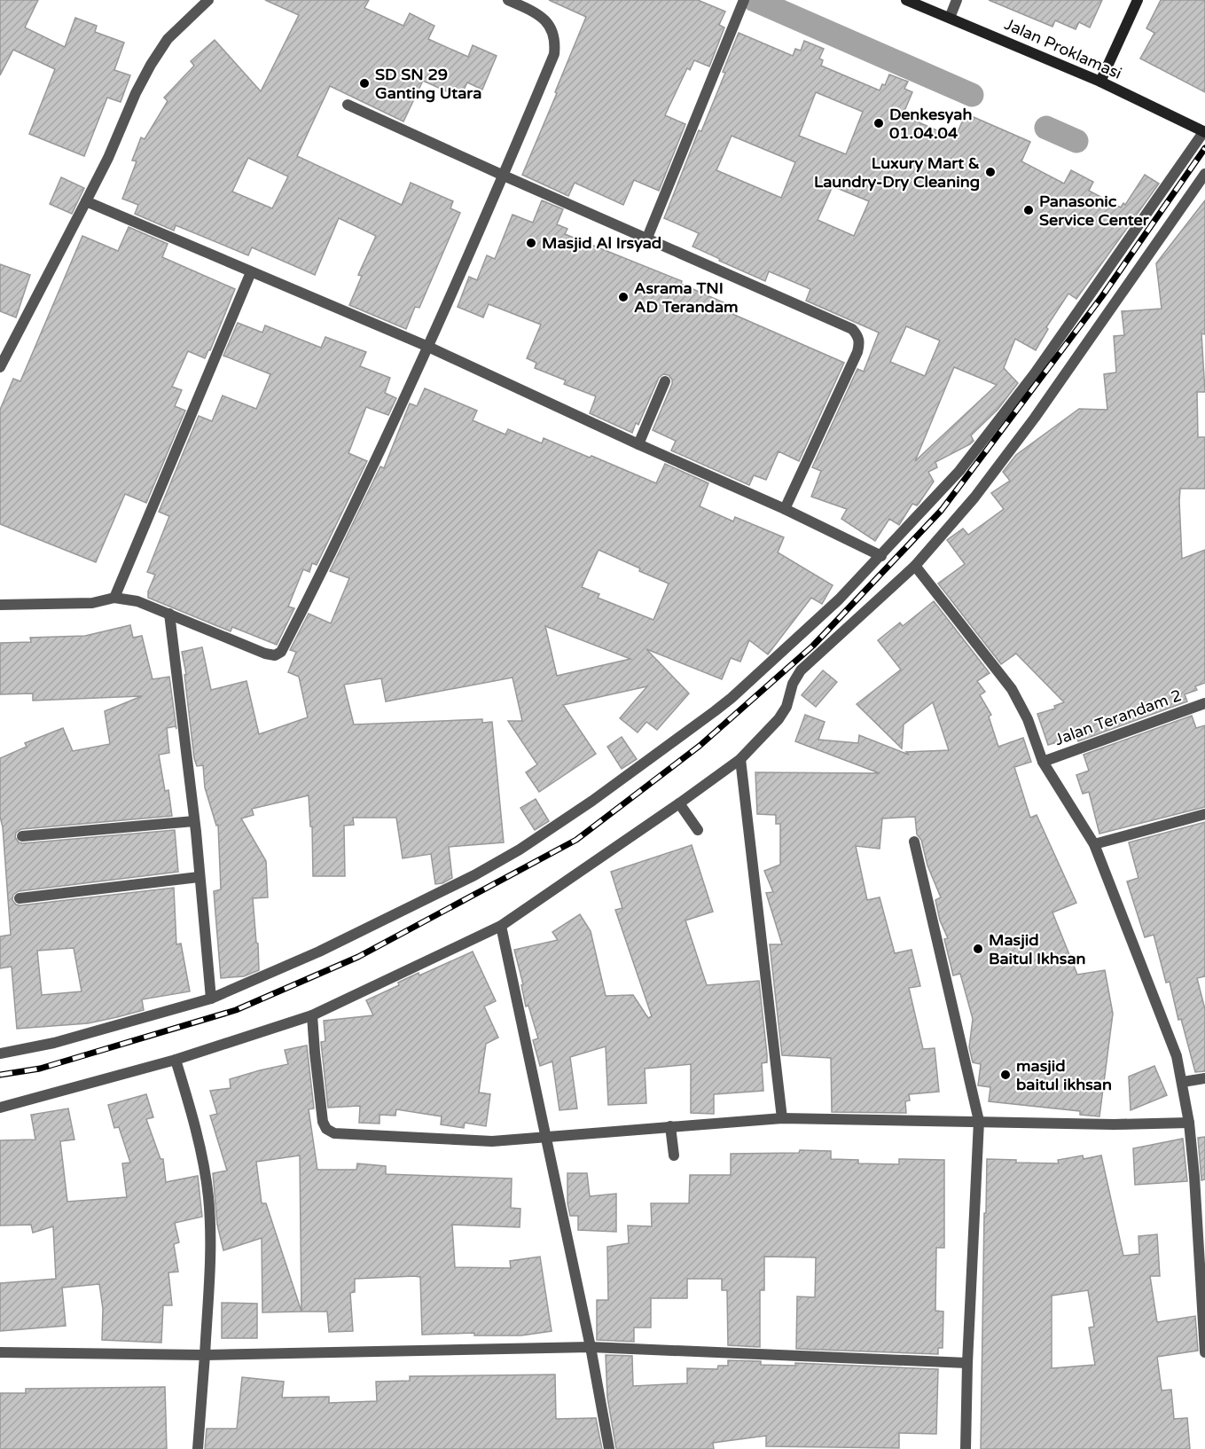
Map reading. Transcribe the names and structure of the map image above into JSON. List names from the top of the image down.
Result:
{
  "streets": {
    "main road": ["Jalan Proklamasi"],
    "street": ["Jalan Terandam 2"]
  },
  "places": [
    "SD SN 29 Ganting Utara",
    "Denkesyah 01.04.04",
    "Luxury Mart & Laundry-Dry Cleaning",
    "Panasonic Service Center",
    "Masjid Al Irsyad",
    "Asrama TNI AD Terandam",
    "Masjid Baitul Ikhsan",
    "masjid baitul ikhsan"
  ]
}
